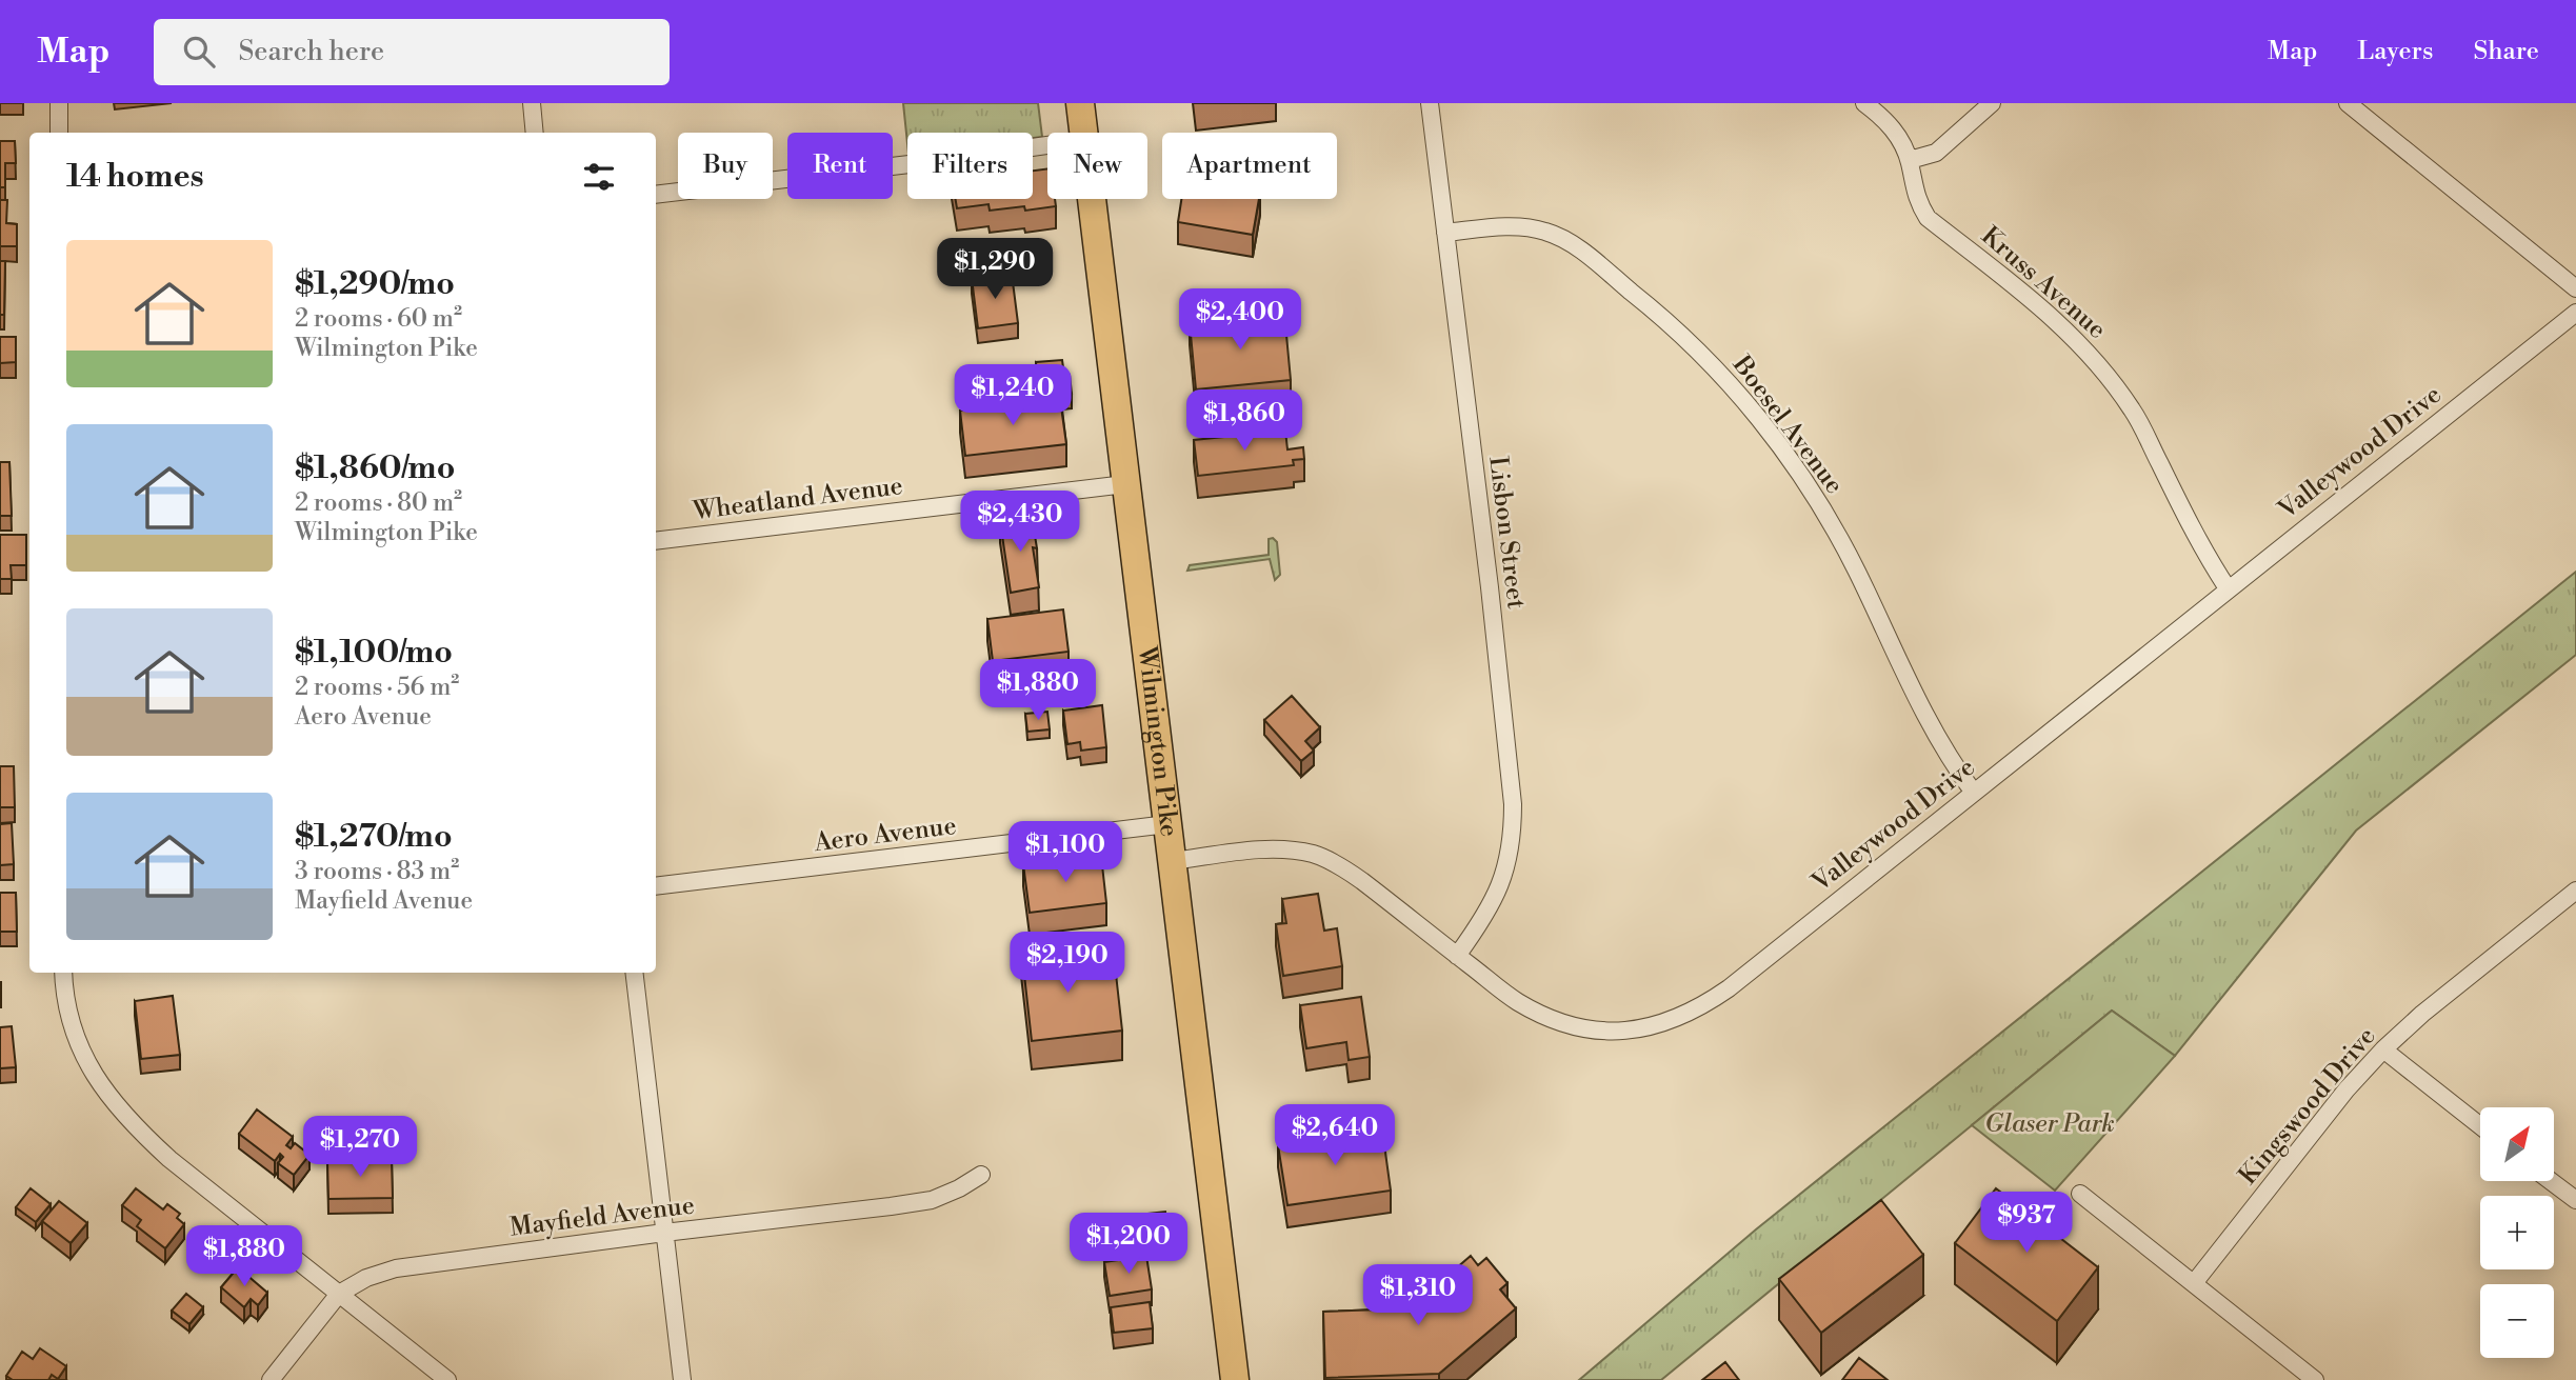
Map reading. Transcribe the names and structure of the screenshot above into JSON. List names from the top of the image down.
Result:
{
  "streets": {
    "main road": ["Wilmington Pike"],
    "street": [
      "Kruss Avenue",
      "Boesel Avenue",
      "Valleywood Drive",
      "Wheatland Avenue",
      "Lisbon Street",
      "Aero Avenue",
      "Kingswood Drive",
      "Mayfield Avenue"
    ]
  },
  "crossings": [
    ["Kruss Avenue", "Valleywood Drive"],
    ["Boesel Avenue", "Valleywood Drive"],
    ["Boesel Avenue", "Lisbon Street"],
    ["Valleywood Drive", "Lisbon Street"],
    ["Valleywood Drive", "Wilmington Pike"],
    ["Wheatland Avenue", "Wilmington Pike"],
    ["Wilmington Pike", "Aero Avenue"]
  ],
  "parks": ["Glaser Park"],
  "north": "top right",
  "page": {
    "header": "Map",
    "search": "Search here",
    "nav": ["Map", "Layers", "Share"],
    "chip": [
      "Buy",
      "Rent",
      "Filters",
      "New",
      "Apartment"
    ],
    "heading": "14 homes",
    "list": [
      {
        "name": "$1,290/mo",
        "note": "2 rooms · 60 m² · Wilmington Pike"
      },
      {
        "name": "$1,860/mo",
        "note": "2 rooms · 80 m² · Wilmington Pike"
      },
      {
        "name": "$1,100/mo",
        "note": "2 rooms · 56 m² · Aero Avenue"
      },
      {
        "name": "$1,270/mo",
        "note": "3 rooms · 83 m² · Mayfield Avenue"
      }
    ],
    "price": [
      "$1,290",
      "$2,400",
      "$1,240",
      "$1,860",
      "$2,430",
      "$1,880",
      "$1,100",
      "$2,190",
      "$2,640",
      "$1,270",
      "$937",
      "$1,200",
      "$1,880",
      "$1,310"
    ],
    "map_buttons": ["+", "−"]
  }
}
